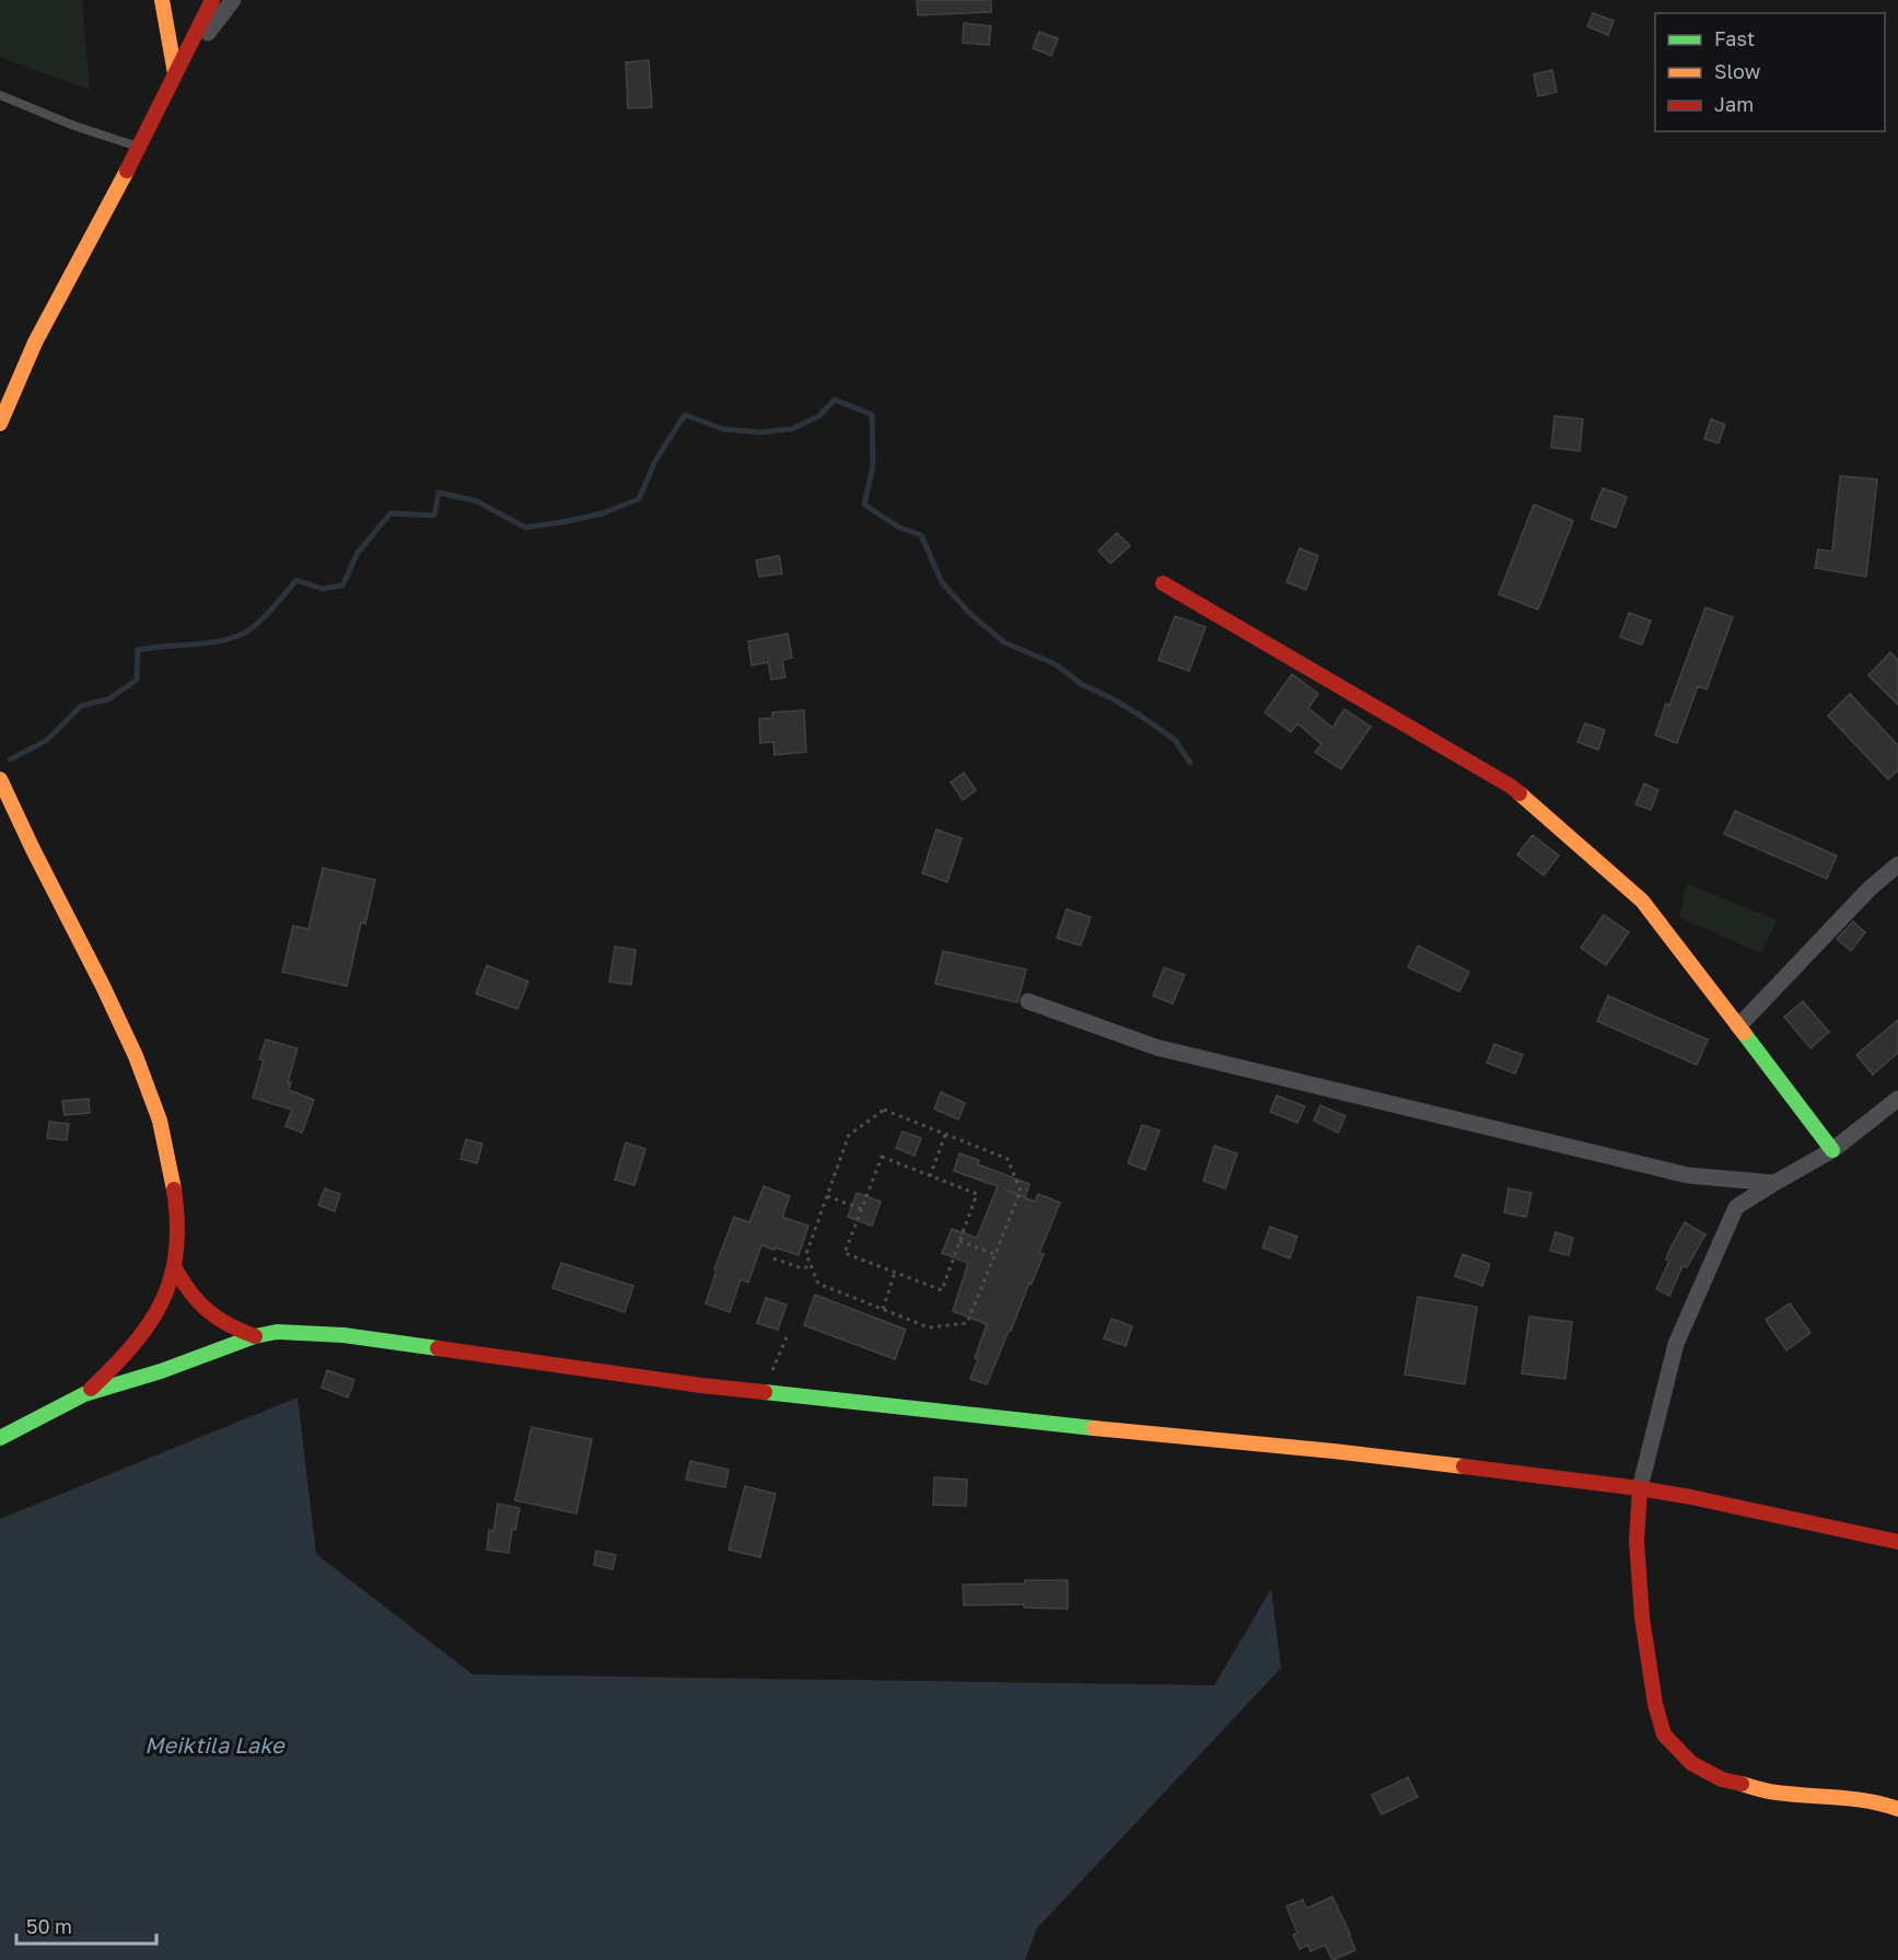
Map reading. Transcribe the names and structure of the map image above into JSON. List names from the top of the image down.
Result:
{
  "water": ["Meiktila Lake"],
  "legend": ["Fast", "Slow", "Jam"],
  "scale_bar": "50 m"
}
